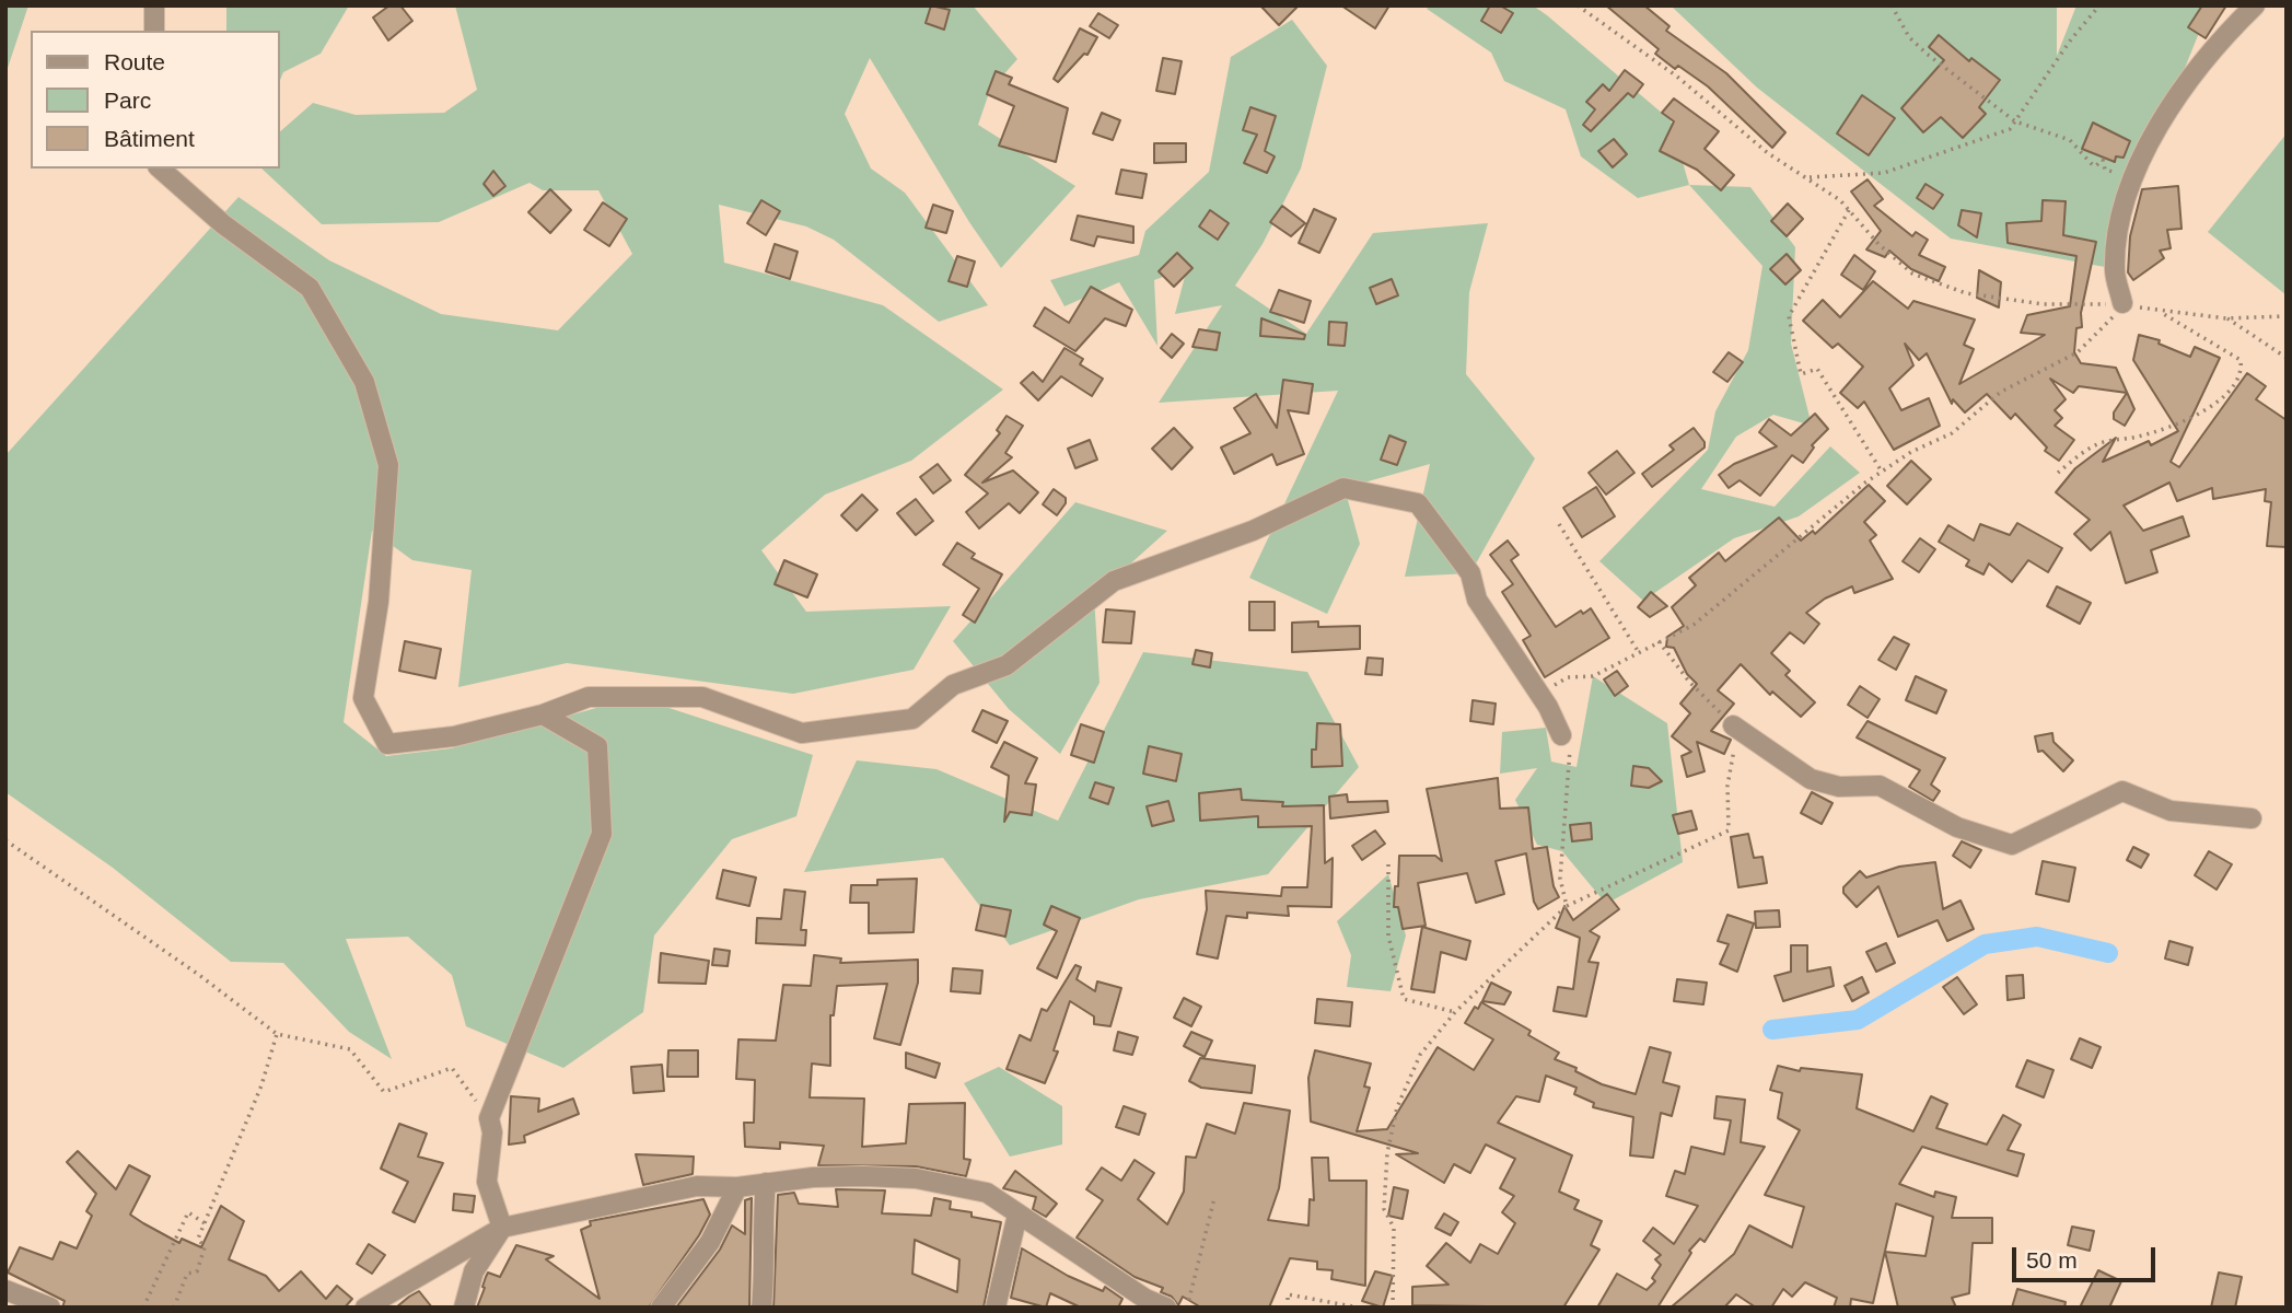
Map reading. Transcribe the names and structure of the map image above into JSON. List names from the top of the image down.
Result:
{
  "legend": ["Route", "Parc", "Bâtiment"],
  "scale_bar": "50 m"
}
